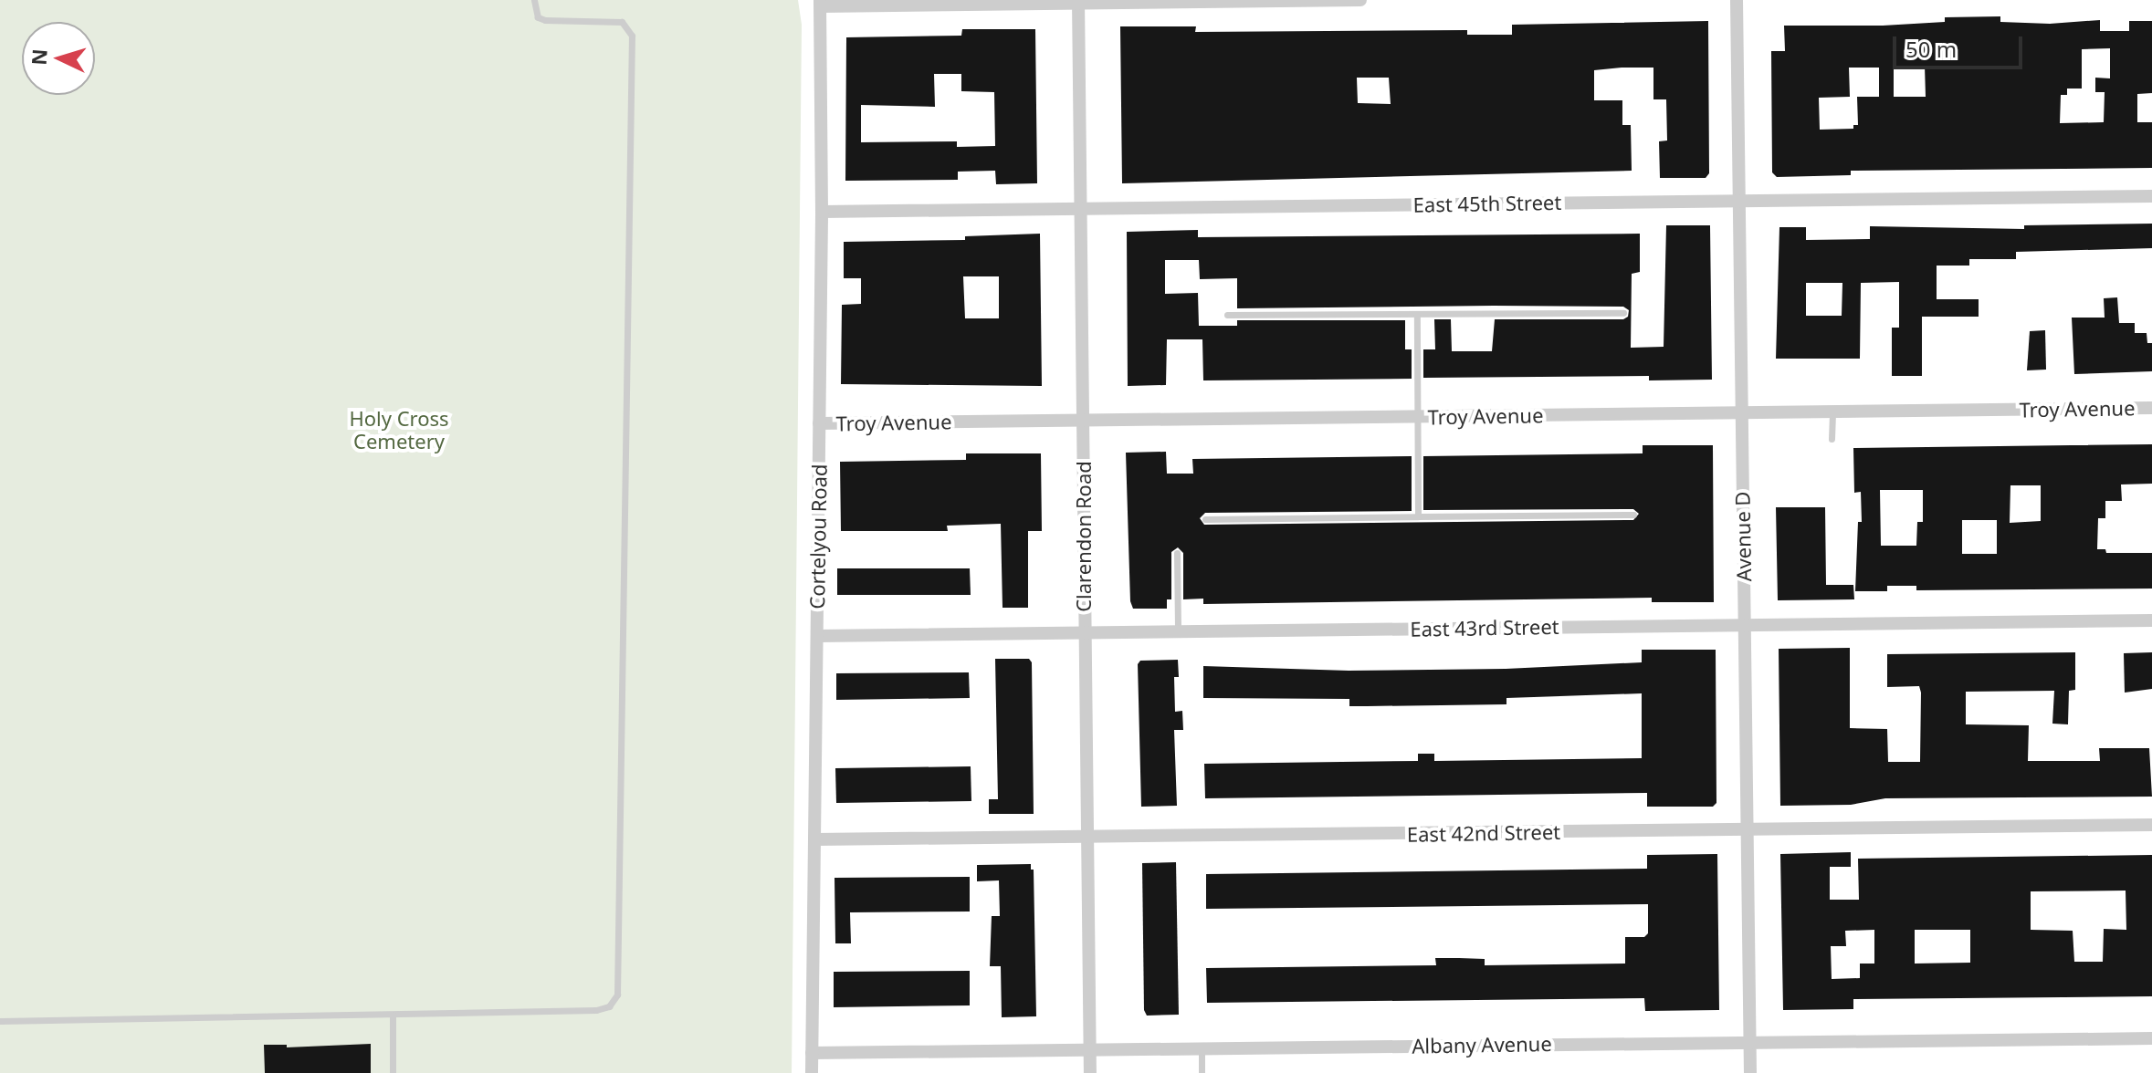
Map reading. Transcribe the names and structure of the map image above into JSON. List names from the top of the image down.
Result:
{
  "streets": {
    "street": [
      "East 45th Street",
      "Troy Avenue",
      "Cortelyou Road",
      "Clarendon Road",
      "Avenue D",
      "East 43rd Street",
      "East 42nd Street",
      "Albany Avenue"
    ]
  },
  "crossings": [
    ["East 45th Street", "Cortelyou Road"],
    ["East 45th Street", "Clarendon Road"],
    ["East 45th Street", "Avenue D"],
    ["Troy Avenue", "Cortelyou Road"],
    ["Troy Avenue", "Clarendon Road"],
    ["Troy Avenue", "Avenue D"],
    ["Cortelyou Road", "East 43rd Street"],
    ["Cortelyou Road", "East 42nd Street"],
    ["Cortelyou Road", "Albany Avenue"],
    ["Clarendon Road", "East 43rd Street"],
    ["Clarendon Road", "East 42nd Street"],
    ["Clarendon Road", "Albany Avenue"],
    ["Avenue D", "East 43rd Street"],
    ["Avenue D", "East 42nd Street"],
    ["Avenue D", "Albany Avenue"]
  ],
  "parks": ["Holy Cross Cemetery"],
  "scale_bar": "50 m",
  "north": "left"
}
